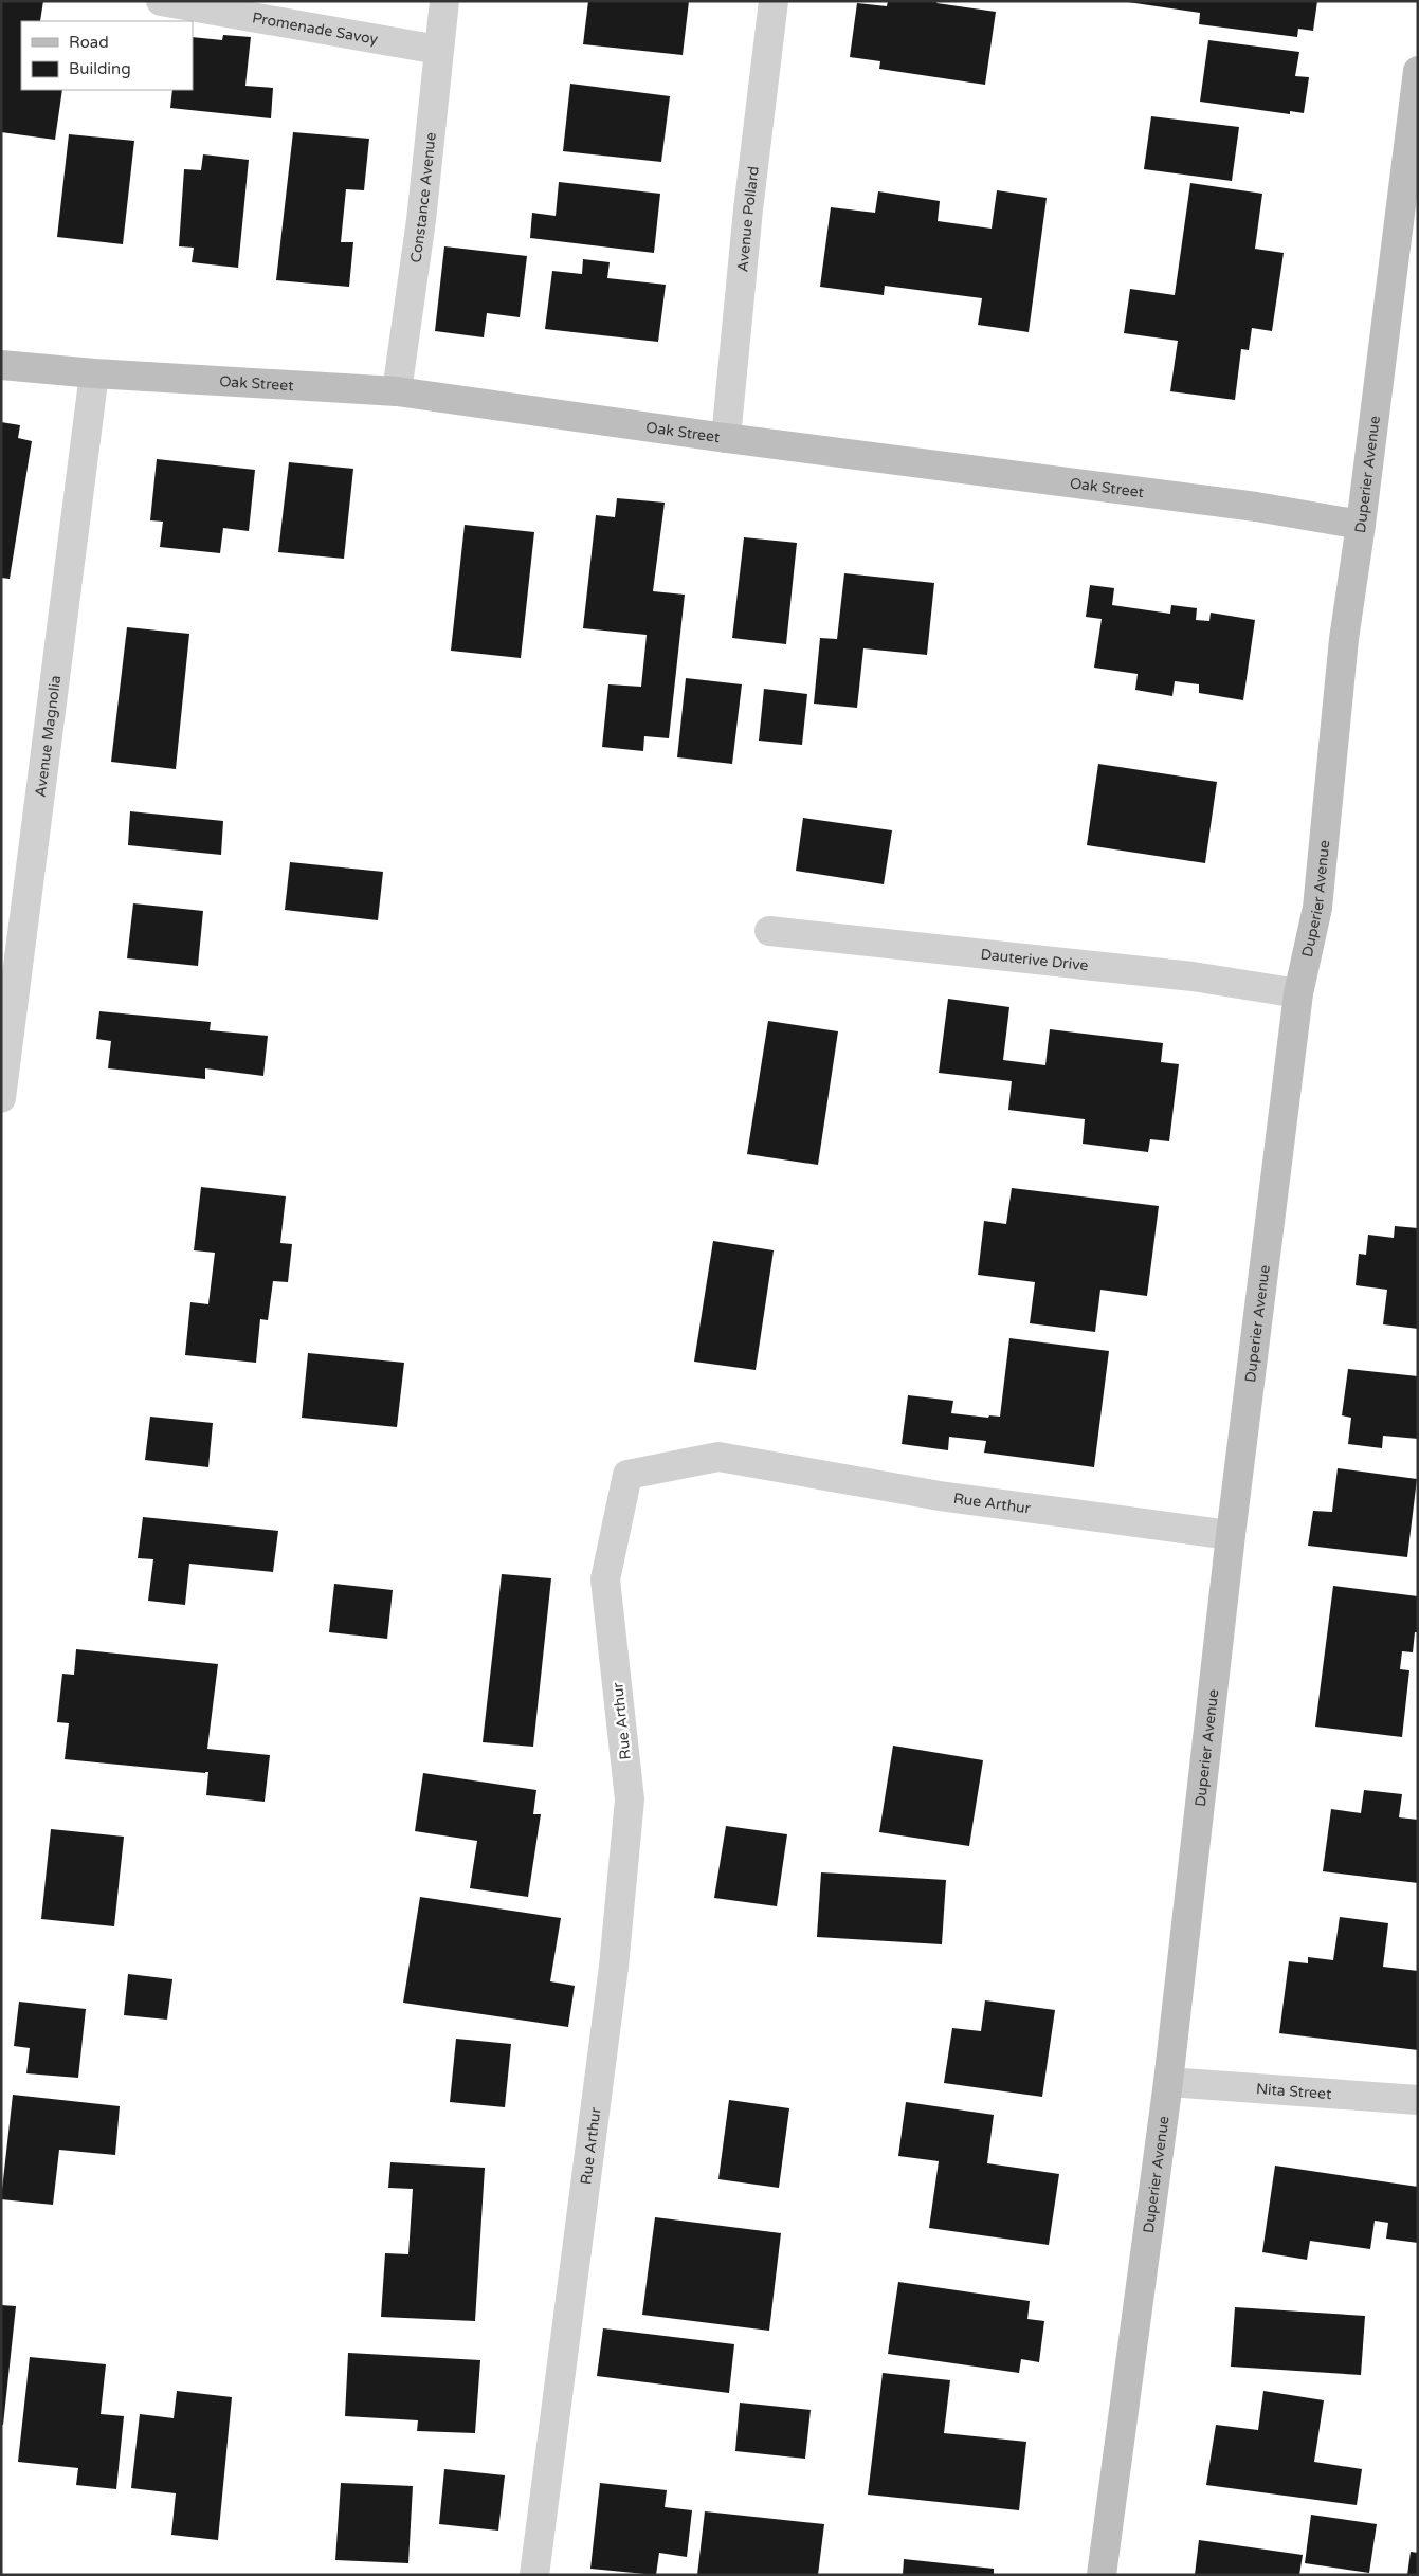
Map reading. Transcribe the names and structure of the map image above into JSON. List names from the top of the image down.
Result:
{
  "streets": {
    "main road": ["Oak Street", "Duperier Avenue"],
    "street": [
      "Promenade Savoy",
      "Constance Avenue",
      "Avenue Pollard",
      "Avenue Magnolia",
      "Dauterive Drive",
      "Rue Arthur",
      "Nita Street"
    ]
  },
  "crossings": [
    ["Promenade Savoy", "Constance Avenue"],
    ["Constance Avenue", "Oak Street"],
    ["Avenue Pollard", "Oak Street"],
    ["Oak Street", "Duperier Avenue"],
    ["Oak Street", "Avenue Magnolia"],
    ["Duperier Avenue", "Dauterive Drive"],
    ["Duperier Avenue", "Rue Arthur"],
    ["Duperier Avenue", "Nita Street"]
  ],
  "legend": ["Road", "Building"]
}
